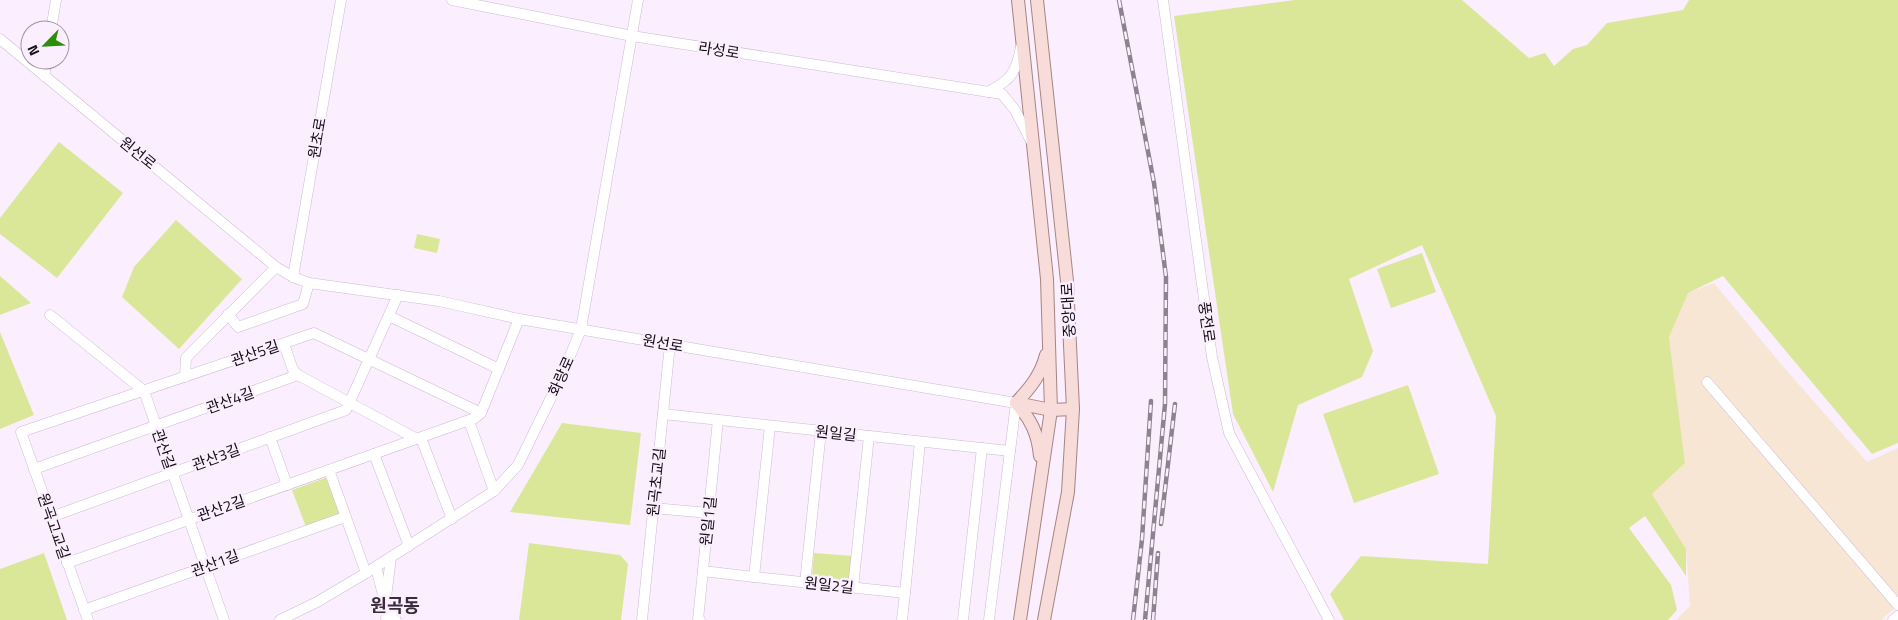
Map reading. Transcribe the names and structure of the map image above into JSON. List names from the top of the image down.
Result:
{
  "streets": {
    "main road": ["중앙대로"],
    "street": [
      "라성로",
      "원초로",
      "원선로",
      "풍전로",
      "관산5길",
      "화랑로",
      "관산4길",
      "원일길",
      "관산길",
      "관산3길",
      "원곡초교길",
      "관산2길",
      "원일1길",
      "원곡고교길",
      "관산1길",
      "원일2길"
    ]
  },
  "crossings": [
    ["라성로", "화랑로"],
    ["원초로", "원선로"],
    ["원선로", "화랑로"],
    ["원선로", "원곡초교길"],
    ["관산5길", "관산길"],
    ["관산5길", "관산2길"],
    ["관산5길", "원곡고교길"],
    ["관산4길", "관산길"],
    ["관산4길", "원곡고교길"],
    ["원일길", "원곡초교길"],
    ["원일길", "원일1길"],
    ["관산길", "관산3길"],
    ["관산길", "관산2길"],
    ["관산길", "관산1길"],
    ["관산3길", "원곡고교길"],
    ["관산2길", "원곡고교길"],
    ["원일1길", "원일2길"],
    ["원곡고교길", "관산1길"]
  ],
  "districts": ["원곡동"],
  "north": "bottom left"
}
